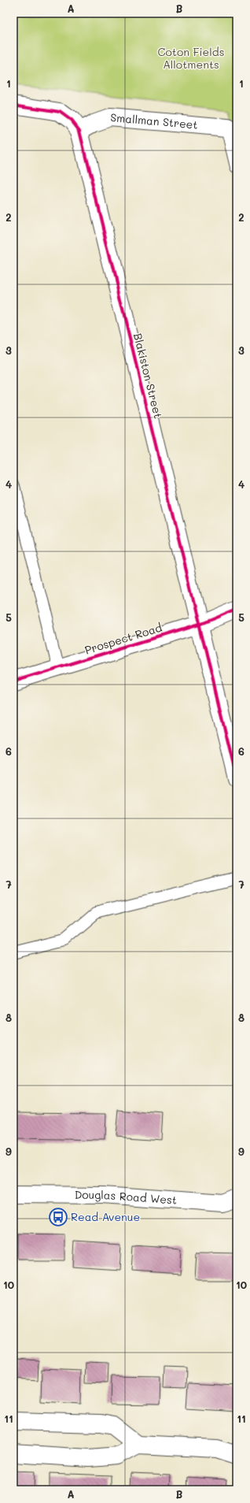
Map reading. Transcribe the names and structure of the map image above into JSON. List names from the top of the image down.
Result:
{
  "streets": {
    "street": [
      "Smallman Street",
      "Blakiston Street",
      "Prospect Road",
      "Douglas Road West"
    ]
  },
  "crossings": [
    ["Smallman Street", "Blakiston Street"],
    ["Blakiston Street", "Prospect Road"]
  ],
  "parks": ["Coton Fields Allotments"],
  "places": {
    "bus stop": ["Read Avenue"]
  },
  "grid": {
    "columns": ["A", "B"],
    "rows": [
      "1",
      "2",
      "3",
      "4",
      "5",
      "6",
      "7",
      "8",
      "9",
      "10",
      "11"
    ]
  }
}
